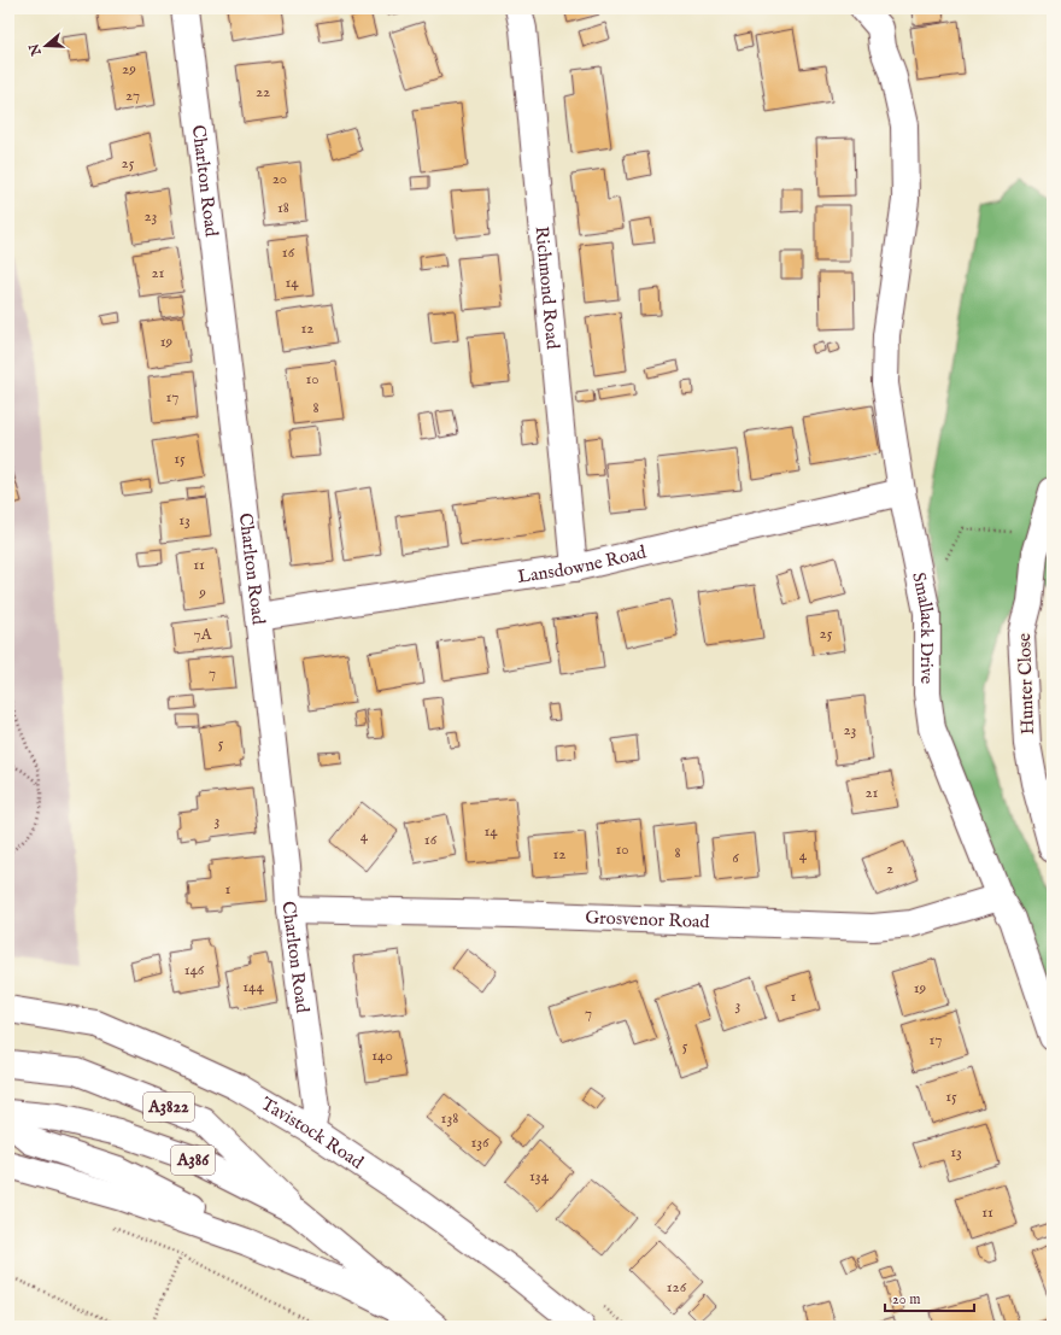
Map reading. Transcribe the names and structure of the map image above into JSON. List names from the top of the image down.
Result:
{
  "streets": {
    "main road": [
      "Charlton Road",
      "Richmond Road",
      "Lansdowne Road",
      "Smallack Drive",
      "Hunter Close",
      "Grosvenor Road",
      "A3822",
      "Tavistock Road",
      "A386"
    ]
  },
  "crossings": [
    ["Charlton Road", "Lansdowne Road"],
    ["Charlton Road", "Grosvenor Road"],
    ["Charlton Road", "Tavistock Road"],
    ["Richmond Road", "Lansdowne Road"],
    ["Lansdowne Road", "Smallack Drive"],
    ["Smallack Drive", "Grosvenor Road"],
    ["A3822", "A386"]
  ],
  "house_numbers": [
    "29",
    "22",
    "27",
    "25",
    "20",
    "18",
    "23",
    "16",
    "21",
    "14",
    "12",
    "19",
    "10",
    "17",
    "8",
    "15",
    "13",
    "11",
    "9",
    "25",
    "7A",
    "7",
    "23",
    "5",
    "21",
    "3",
    "14",
    "4",
    "16",
    "10",
    "8",
    "12",
    "4",
    "6",
    "2",
    "1",
    "146",
    "144",
    "19",
    "1",
    "3",
    "7",
    "17",
    "5",
    "140",
    "15",
    "138",
    "136",
    "13",
    "134",
    "11",
    "126"
  ],
  "scale_bar": "20 m",
  "north": "left"
}
